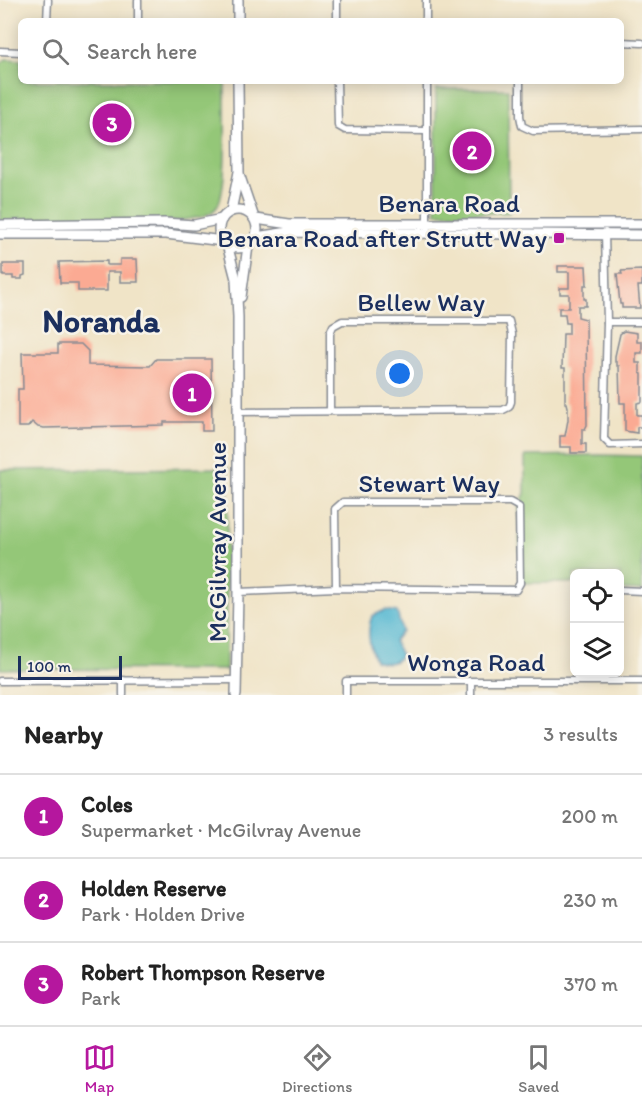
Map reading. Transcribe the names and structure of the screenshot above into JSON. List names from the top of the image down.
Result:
{
  "streets": {
    "main road": ["Benara Road", "McGilvray Avenue"],
    "street": ["Bellew Way", "Stewart Way", "Wonga Road"]
  },
  "crossings": [
    ["Benara Road", "McGilvray Avenue"],
    ["Bellew Way", "McGilvray Avenue"],
    ["Stewart Way", "McGilvray Avenue"]
  ],
  "districts": ["Noranda"],
  "places": {
    "transit": ["Benara Road after Strutt Way"]
  },
  "scale_bar": "100 m",
  "page": {
    "search": "Search here",
    "pins": ["3", "2", "1"],
    "scale": "100 m",
    "heading": ["Nearby", "3 results"],
    "list": [
      {
        "mark": "1",
        "name": "Coles",
        "note": "Supermarket · McGilvray Avenue",
        "value": "200 m"
      },
      {
        "mark": "2",
        "name": "Holden Reserve",
        "note": "Park · Holden Drive",
        "value": "230 m"
      },
      {
        "mark": "3",
        "name": "Robert Thompson Reserve",
        "note": "Park",
        "value": "370 m"
      }
    ],
    "nav": ["Map", "Directions", "Saved"]
  }
}
